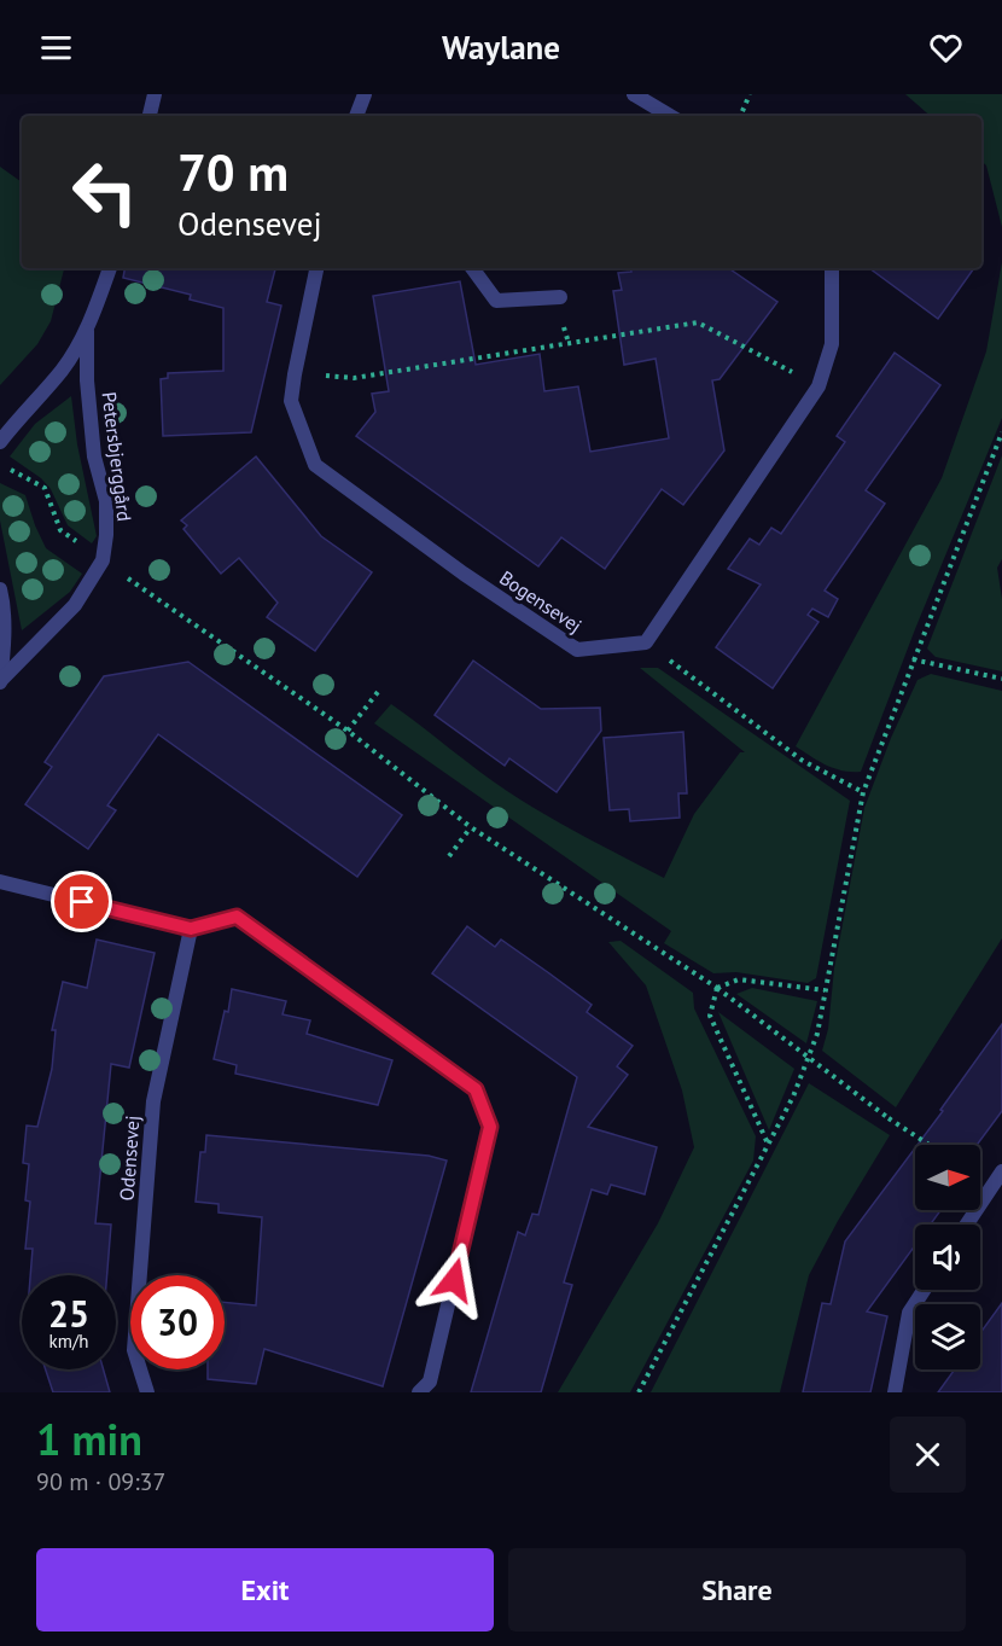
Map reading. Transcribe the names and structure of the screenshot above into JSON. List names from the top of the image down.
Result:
{
  "streets": {
    "street": ["Petersbjerggård", "Bogensevej", "Odensevej"]
  },
  "north": "right",
  "page": {
    "header": "Waylane",
    "turn": ["70 m", "Odensevej"],
    "speed": "25 km/h",
    "limit": "30",
    "heading": ["1 min", "90 m · 09:37"],
    "buttons": ["Exit", "Share"]
  }
}
